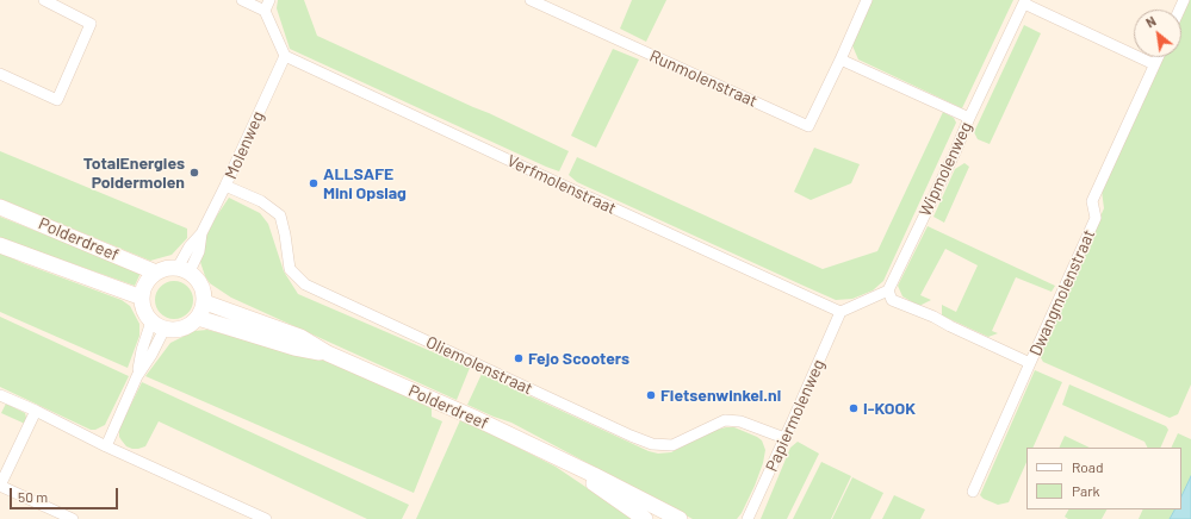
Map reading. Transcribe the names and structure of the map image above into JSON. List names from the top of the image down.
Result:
{
  "streets": {
    "main road": ["Polderdreef"],
    "street": [
      "Runmolenstraat",
      "Molenweg",
      "Wipmolenweg",
      "Verfmolenstraat",
      "Dwangmolenstraat",
      "Oliemolenstraat",
      "Papiermolenweg"
    ]
  },
  "crossings": [
    ["Molenweg", "Verfmolenstraat"],
    ["Molenweg", "Polderdreef"],
    ["Molenweg", "Oliemolenstraat"],
    ["Wipmolenweg", "Dwangmolenstraat"],
    ["Verfmolenstraat", "Papiermolenweg"],
    ["Oliemolenstraat", "Papiermolenweg"]
  ],
  "places": [
    "TotalEnergies Poldermolen",
    "ALLSAFE Mini Opslag",
    "Fejo Scooters",
    "Fietsenwinkel.nl",
    "I-KOOK"
  ],
  "legend": ["Road", "Park"],
  "scale_bar": "50 m",
  "north": "top left"
}
